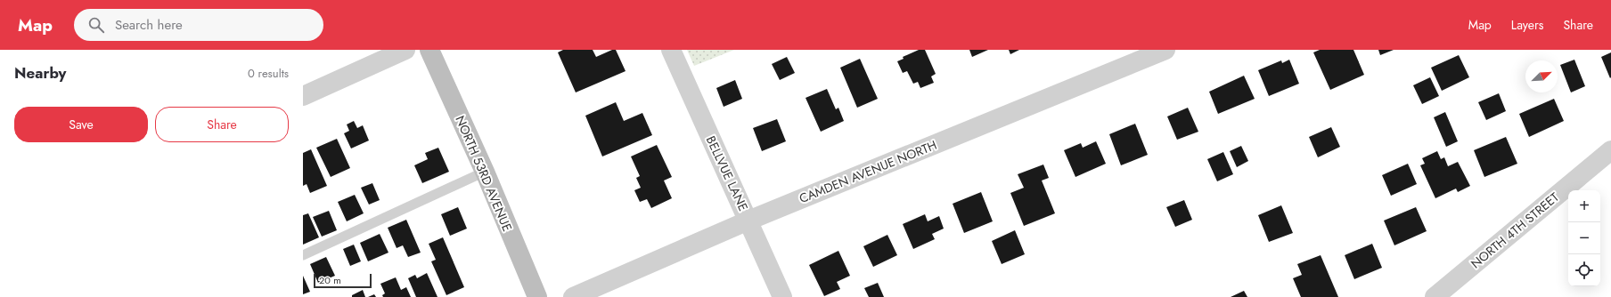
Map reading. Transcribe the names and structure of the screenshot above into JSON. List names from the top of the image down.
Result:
{
  "streets": {
    "street": [
      "CAMDEN AVENUE NORTH",
      "NORTH 53RD AVENUE",
      "BELLVUE LANE",
      "NORTH 4TH STREET"
    ]
  },
  "crossings": [
    ["CAMDEN AVENUE NORTH", "BELLVUE LANE"]
  ],
  "scale_bar": "20 m",
  "north": "top right",
  "page": {
    "header": "Map",
    "search": "Search here",
    "nav": ["Map", "Layers", "Share"],
    "heading": ["Nearby", "0 results"],
    "buttons": ["Save", "Share"],
    "map_buttons": ["+", "−"],
    "scale": "20 m"
  }
}
